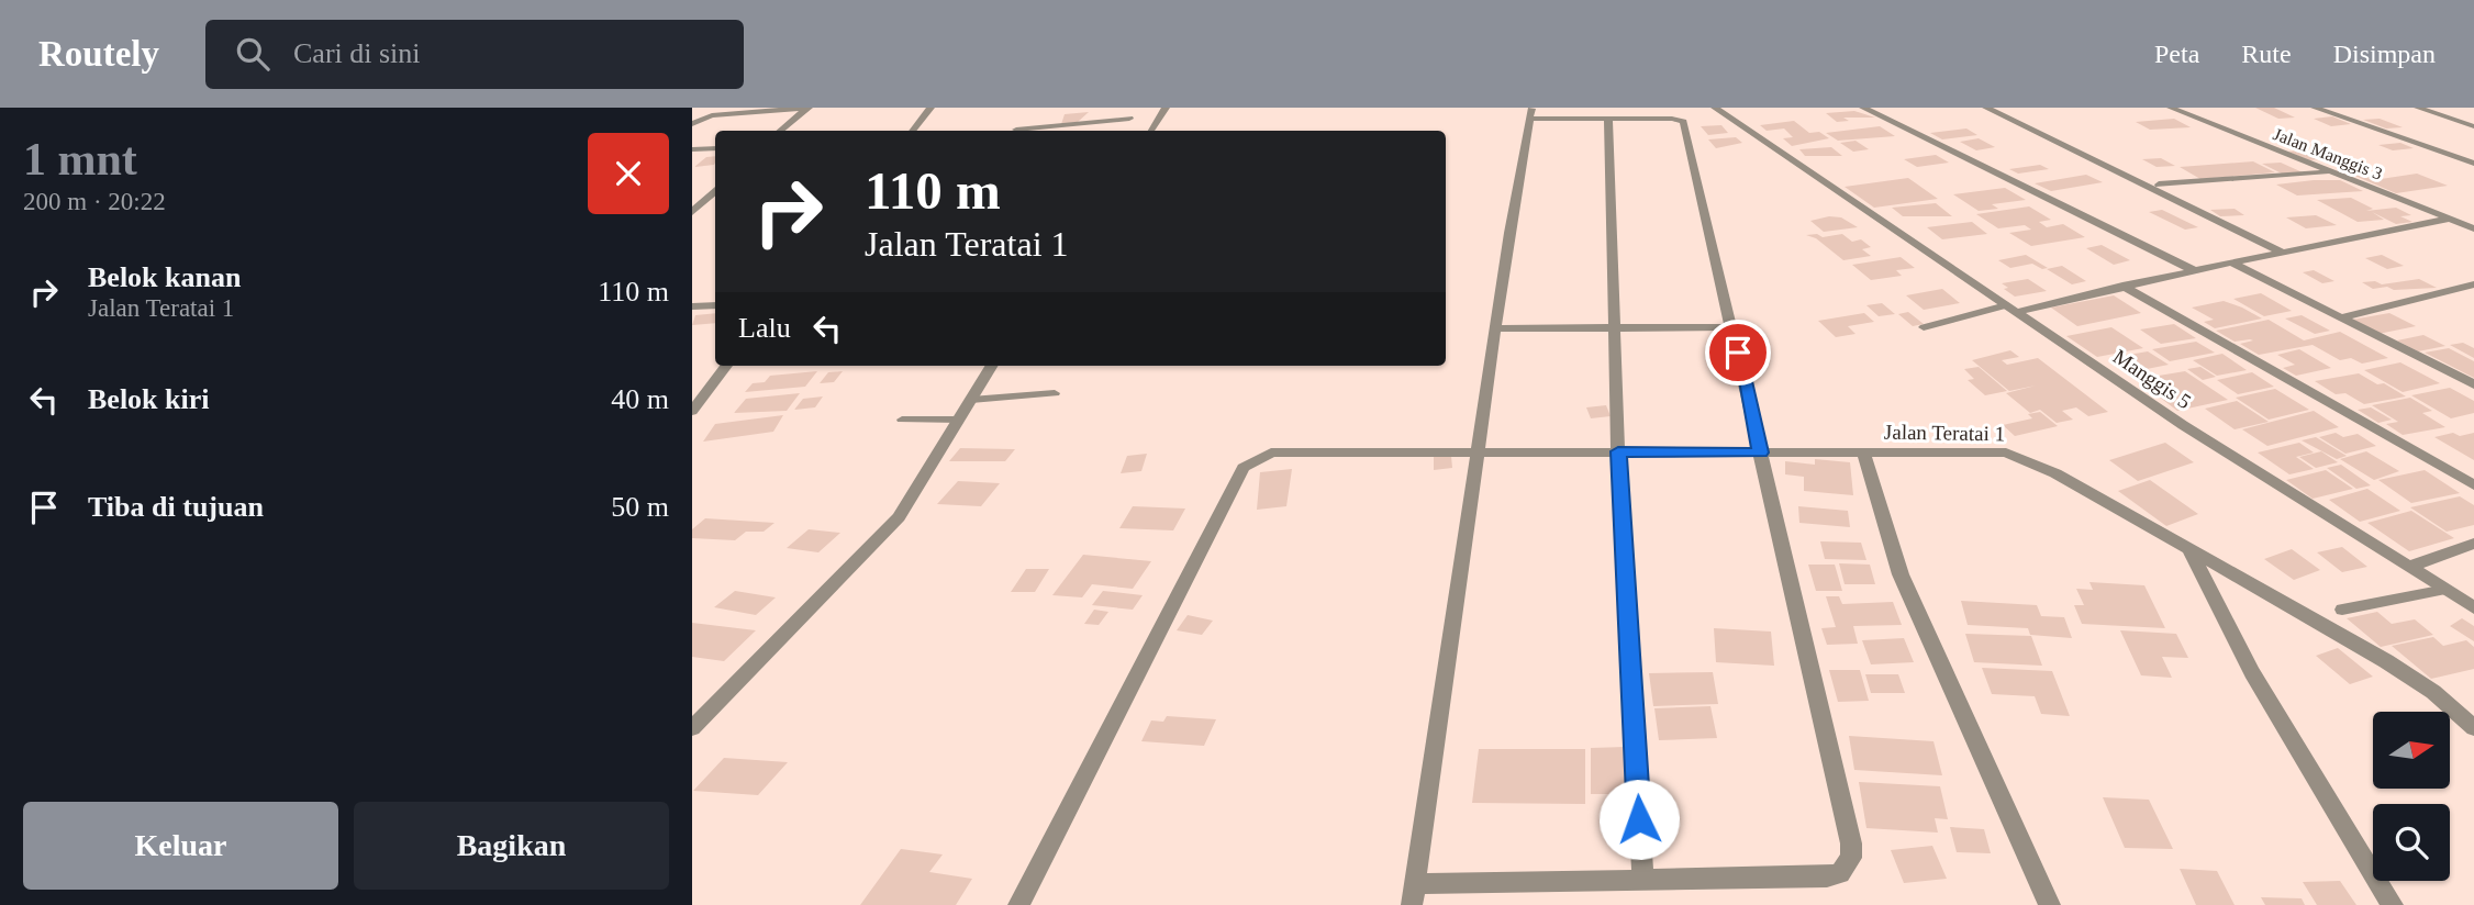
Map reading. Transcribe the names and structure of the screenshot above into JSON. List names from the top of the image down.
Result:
{
  "streets": {
    "street": ["Jalan Manggis 3", "Manggis 5", "Jalan Teratai 1"]
  },
  "north": "right",
  "page": {
    "header": "Routely",
    "search": "Cari di sini",
    "nav": ["Peta", "Rute", "Disimpan"],
    "heading": ["1 mnt", "200 m · 20:22"],
    "turn": ["110 m", "Jalan Teratai 1"],
    "list": [
      {
        "name": "Belok kanan",
        "note": "Jalan Teratai 1",
        "value": "110 m"
      },
      {
        "name": "Belok kiri",
        "value": "40 m"
      },
      {
        "name": "Tiba di tujuan",
        "value": "50 m"
      }
    ],
    "then": "Lalu",
    "buttons": ["Keluar", "Bagikan"]
  }
}
